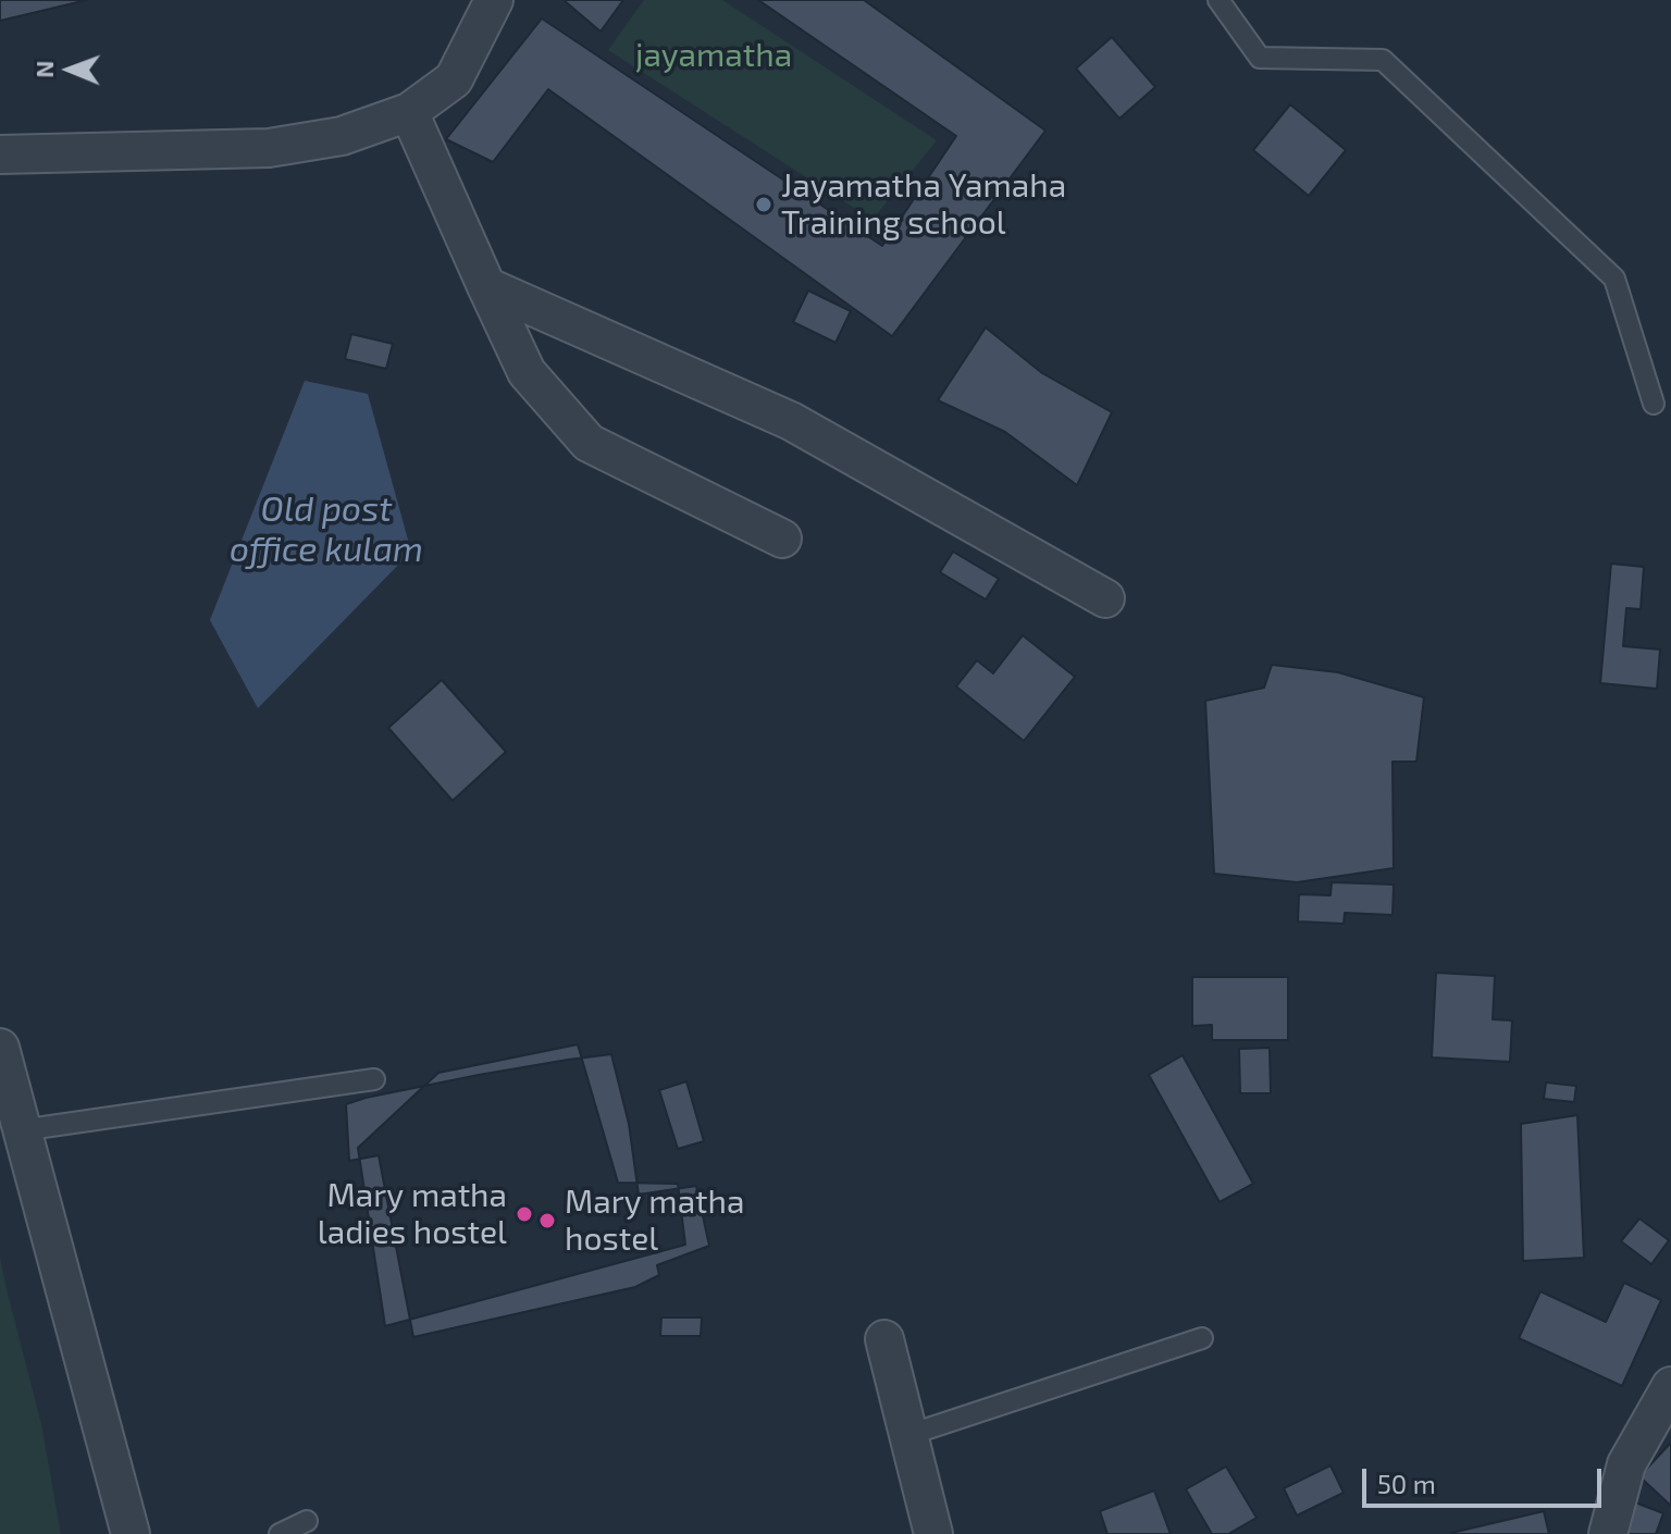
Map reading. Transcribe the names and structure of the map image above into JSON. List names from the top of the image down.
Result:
{
  "water": ["Old post office kulam"],
  "parks": ["jayamatha"],
  "places": ["Jayamatha Yamaha Training school", "Mary matha ladies hostel", "Mary matha hostel"],
  "scale_bar": "50 m",
  "north": "left"
}
